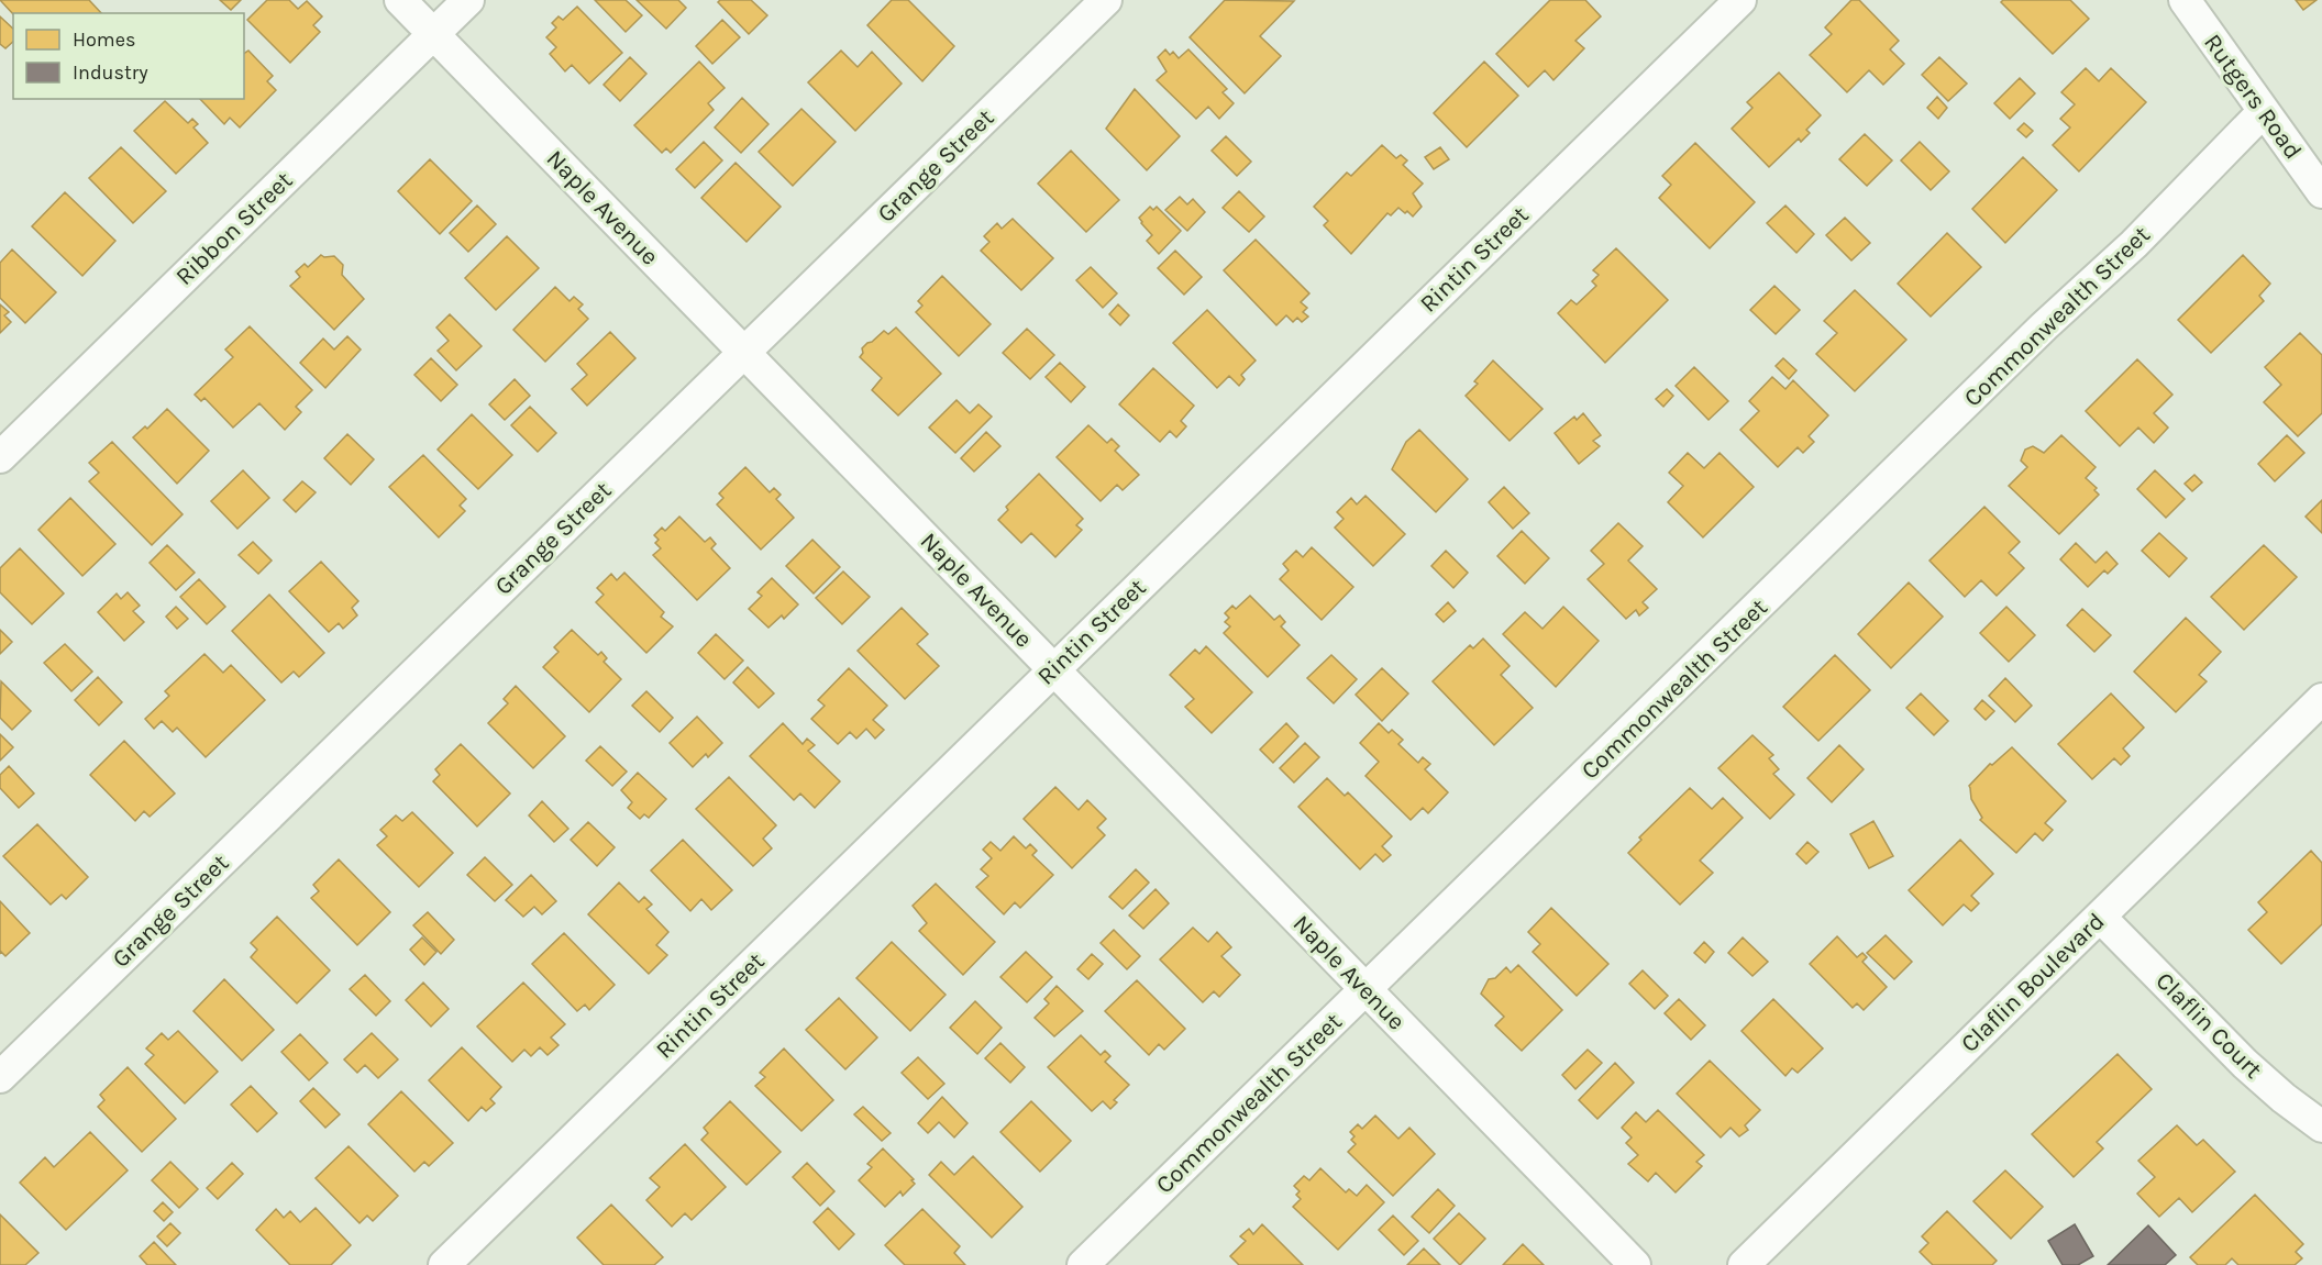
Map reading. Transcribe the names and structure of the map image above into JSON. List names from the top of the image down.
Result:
{
  "streets": {
    "street": [
      "Rutgers Road",
      "Grange Street",
      "Naple Avenue",
      "Ribbon Street",
      "Rintin Street",
      "Commonwealth Street",
      "Claflin Boulevard",
      "Claflin Court"
    ]
  },
  "crossings": [
    ["Rutgers Road", "Commonwealth Street"],
    ["Grange Street", "Naple Avenue"],
    ["Naple Avenue", "Ribbon Street"],
    ["Naple Avenue", "Rintin Street"],
    ["Naple Avenue", "Commonwealth Street"],
    ["Claflin Boulevard", "Claflin Court"]
  ],
  "legend": ["Homes", "Industry"]
}
